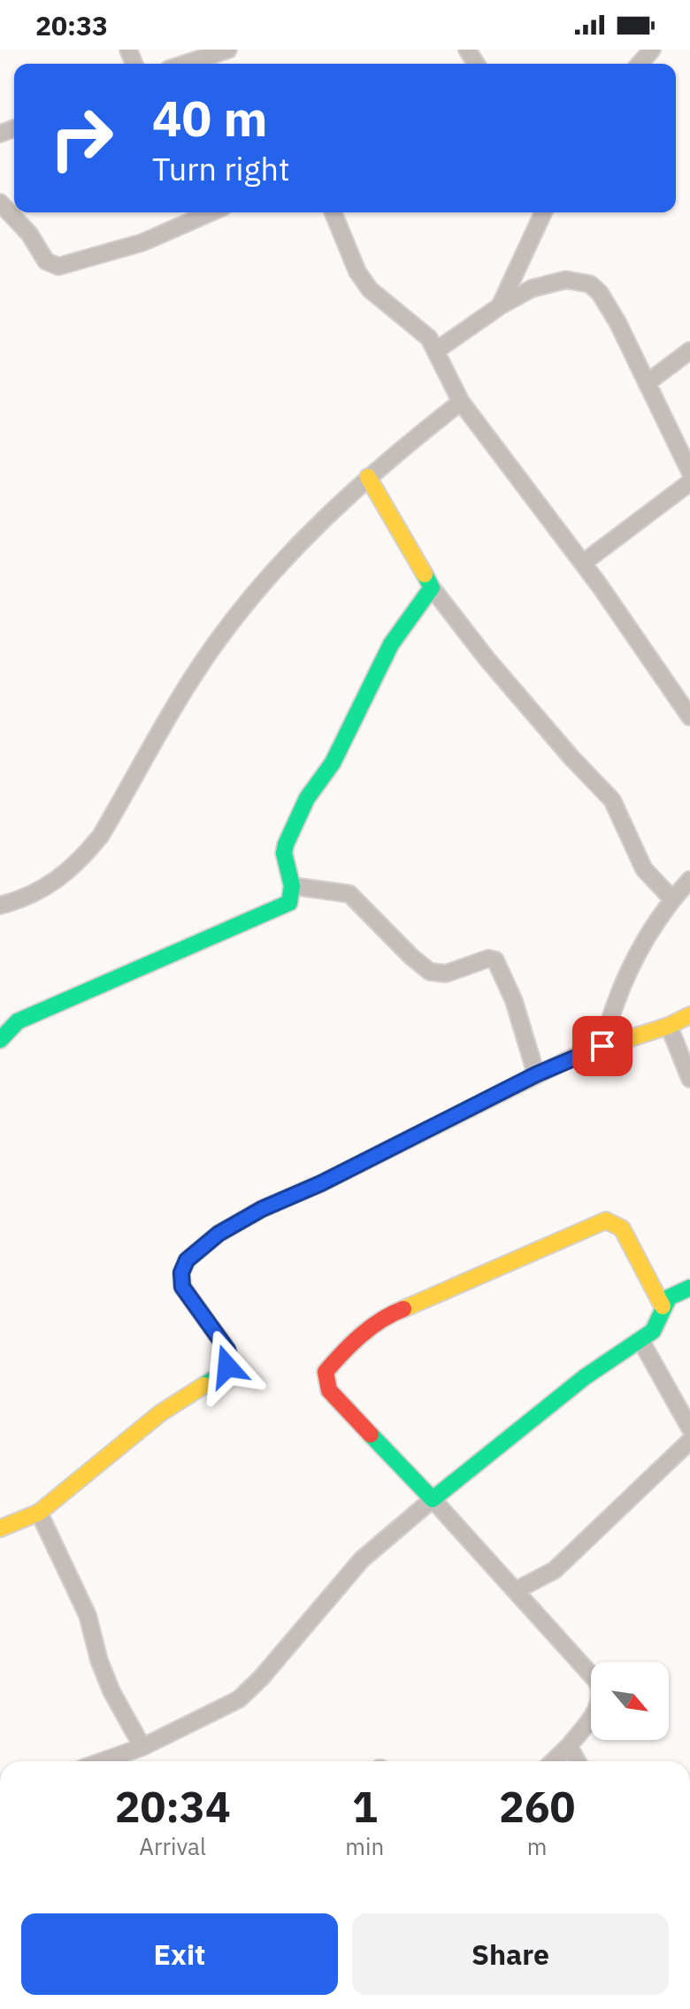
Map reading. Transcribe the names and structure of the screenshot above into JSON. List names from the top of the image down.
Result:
{
  "north": "bottom right",
  "page": {
    "status": "20:33",
    "turn": ["40 m", "Turn right"],
    "eta": [
      "20:34",
      "Arrival",
      "1",
      "min",
      "260",
      "m"
    ],
    "buttons": ["Exit", "Share"]
  }
}
